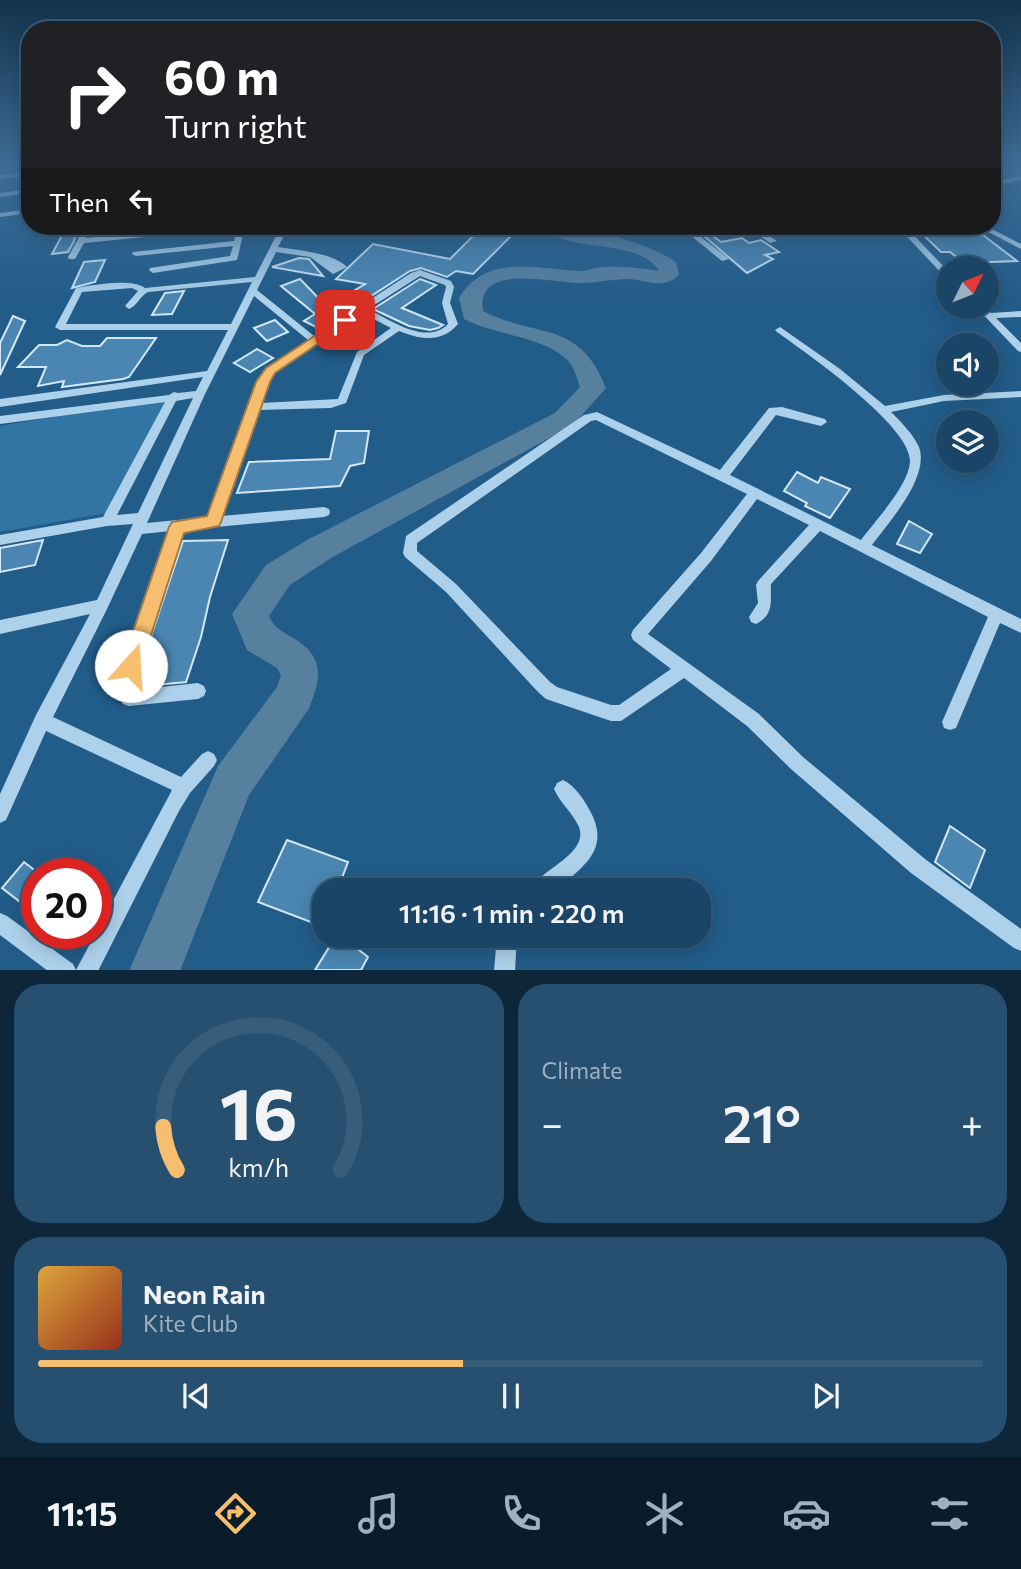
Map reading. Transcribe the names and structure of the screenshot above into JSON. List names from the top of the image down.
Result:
{
  "north": "top right",
  "page": {
    "turn": ["60 m", "Turn right"],
    "then": "Then",
    "limit": "20",
    "trip": "11:16 · 1 min · 220 m",
    "tile": "Climate",
    "heat": ["−", "21°", "+"],
    "song": ["Neon Rain", "Kite Club"],
    "tabs": "11:15",
    "gauge": ["16", "km/h"]
  }
}
